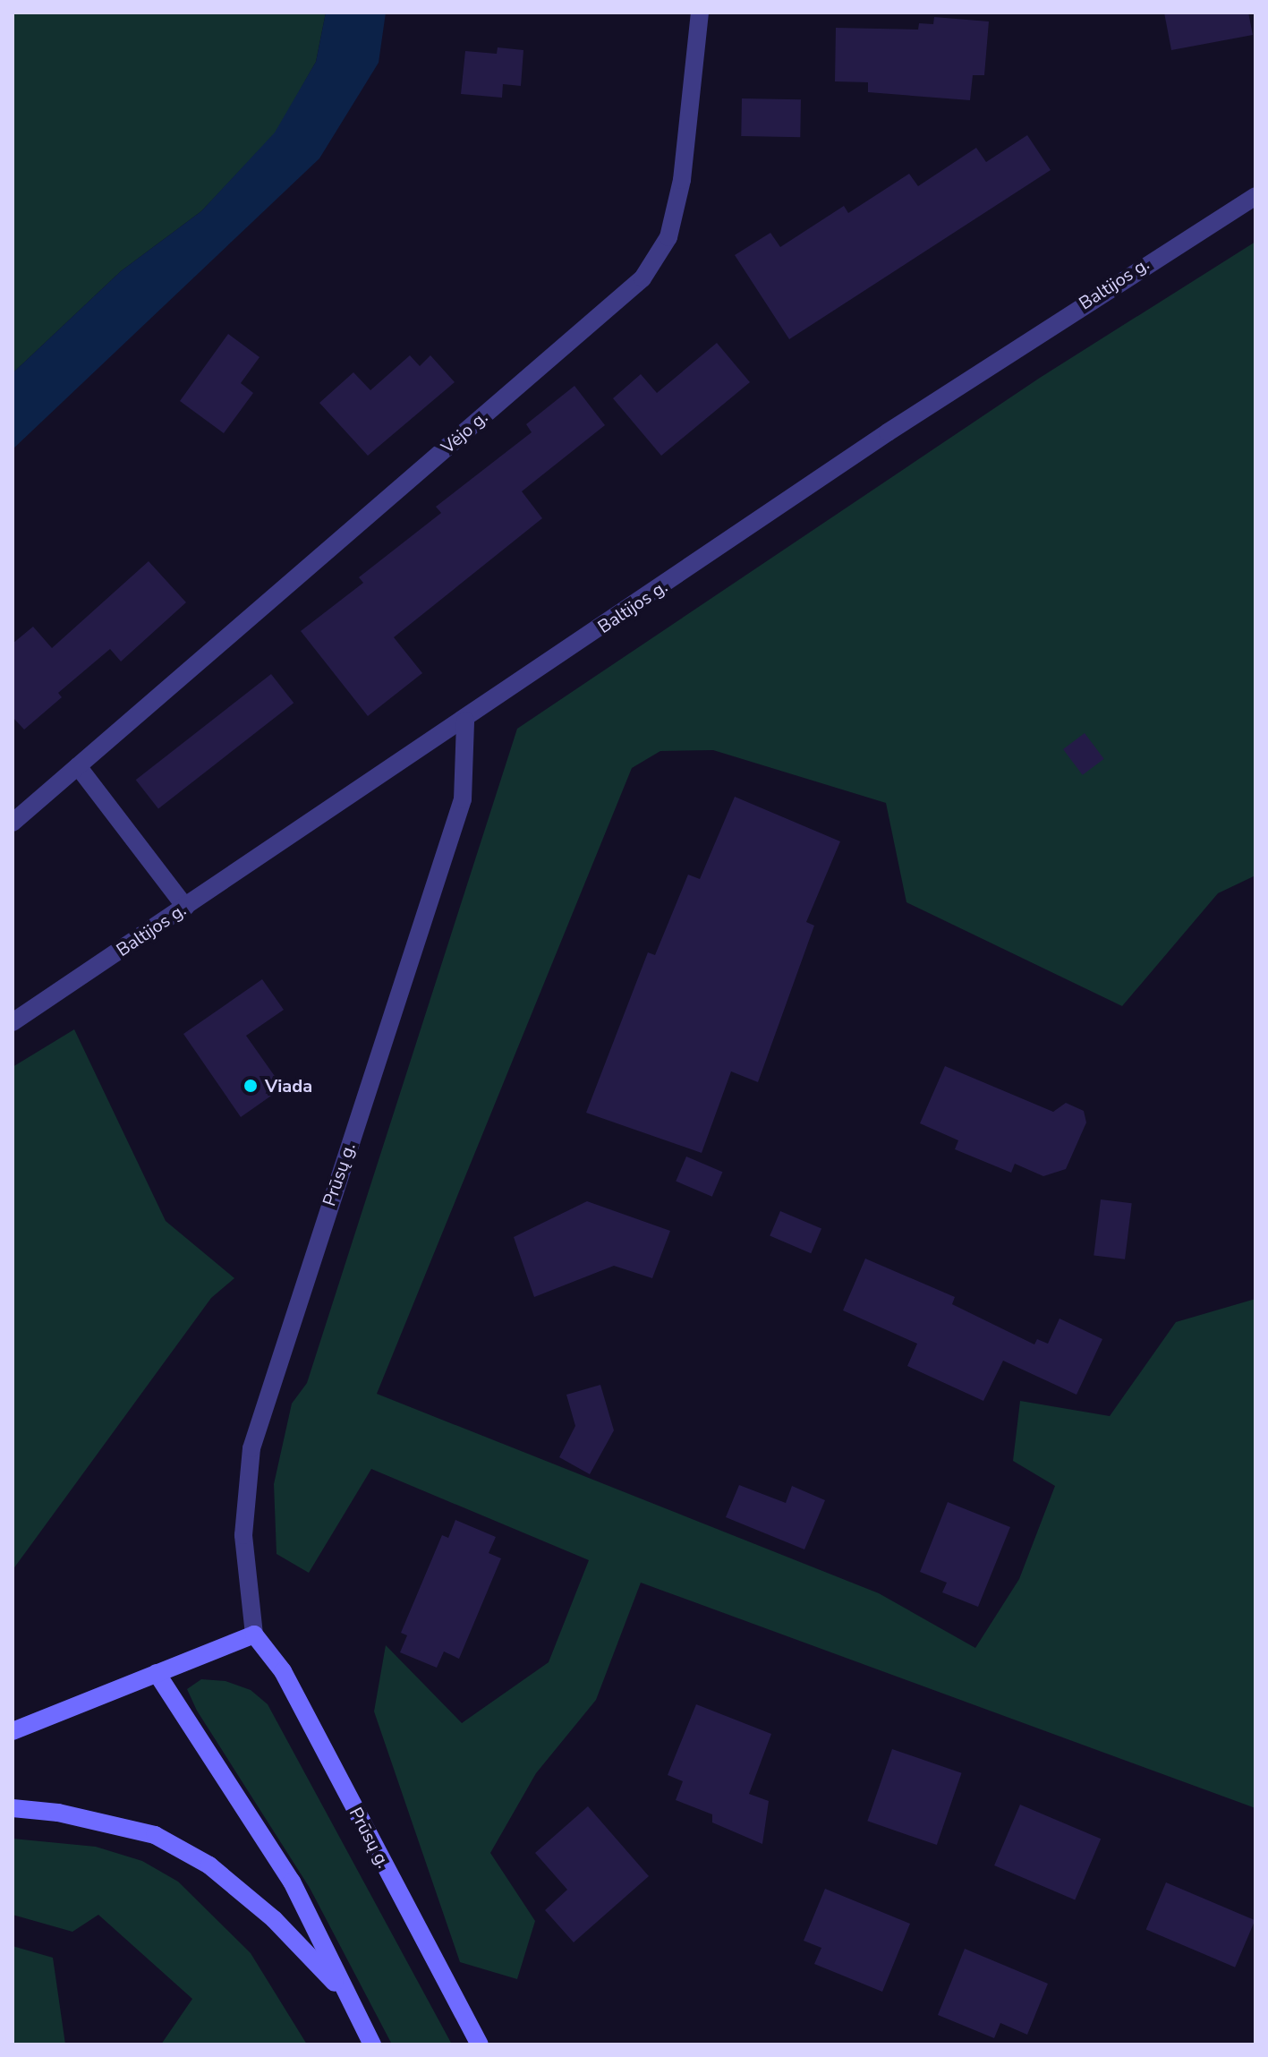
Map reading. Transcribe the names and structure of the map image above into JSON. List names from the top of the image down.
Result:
{
  "streets": {
    "main road": ["Prūsų g."],
    "street": ["Baltijos g.", "Vėjo g."]
  },
  "crossings": [
    ["Baltijos g.", "Prūsų g."]
  ],
  "places": ["Viada"]
}
